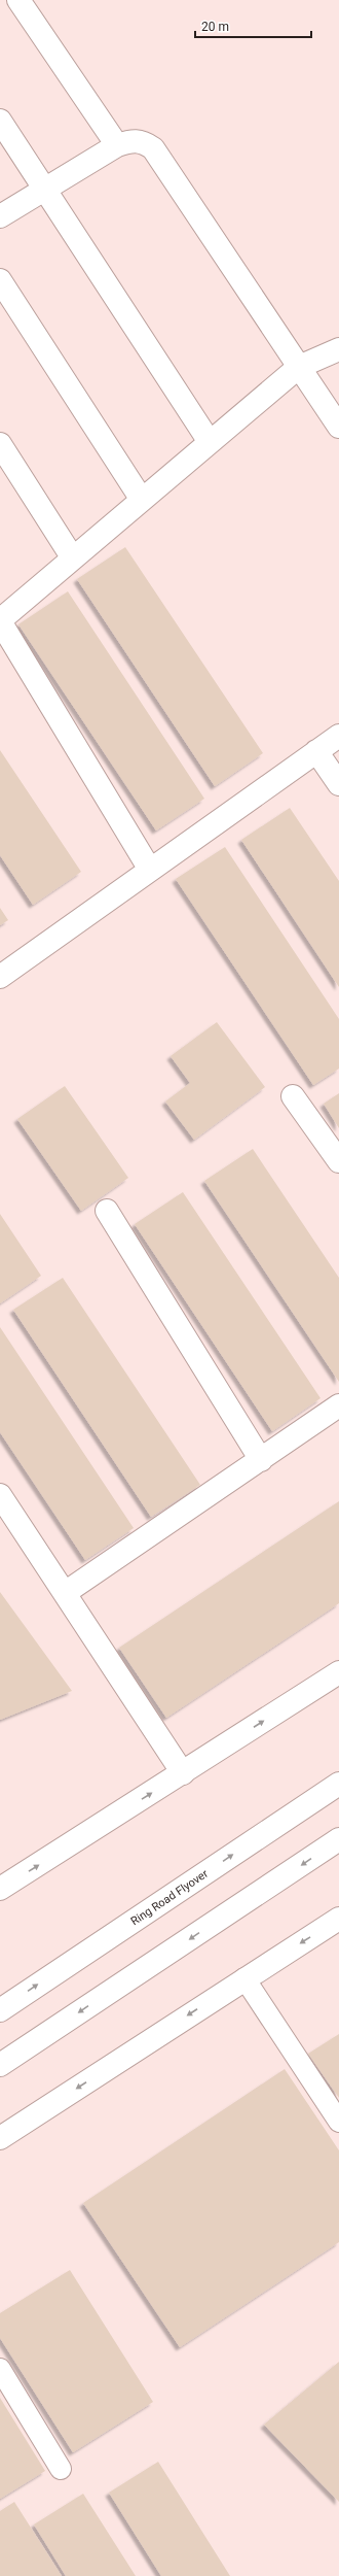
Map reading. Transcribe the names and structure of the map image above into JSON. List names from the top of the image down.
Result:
{
  "streets": {
    "main road": ["Ring Road Flyover"]
  },
  "scale_bar": "20 m"
}
